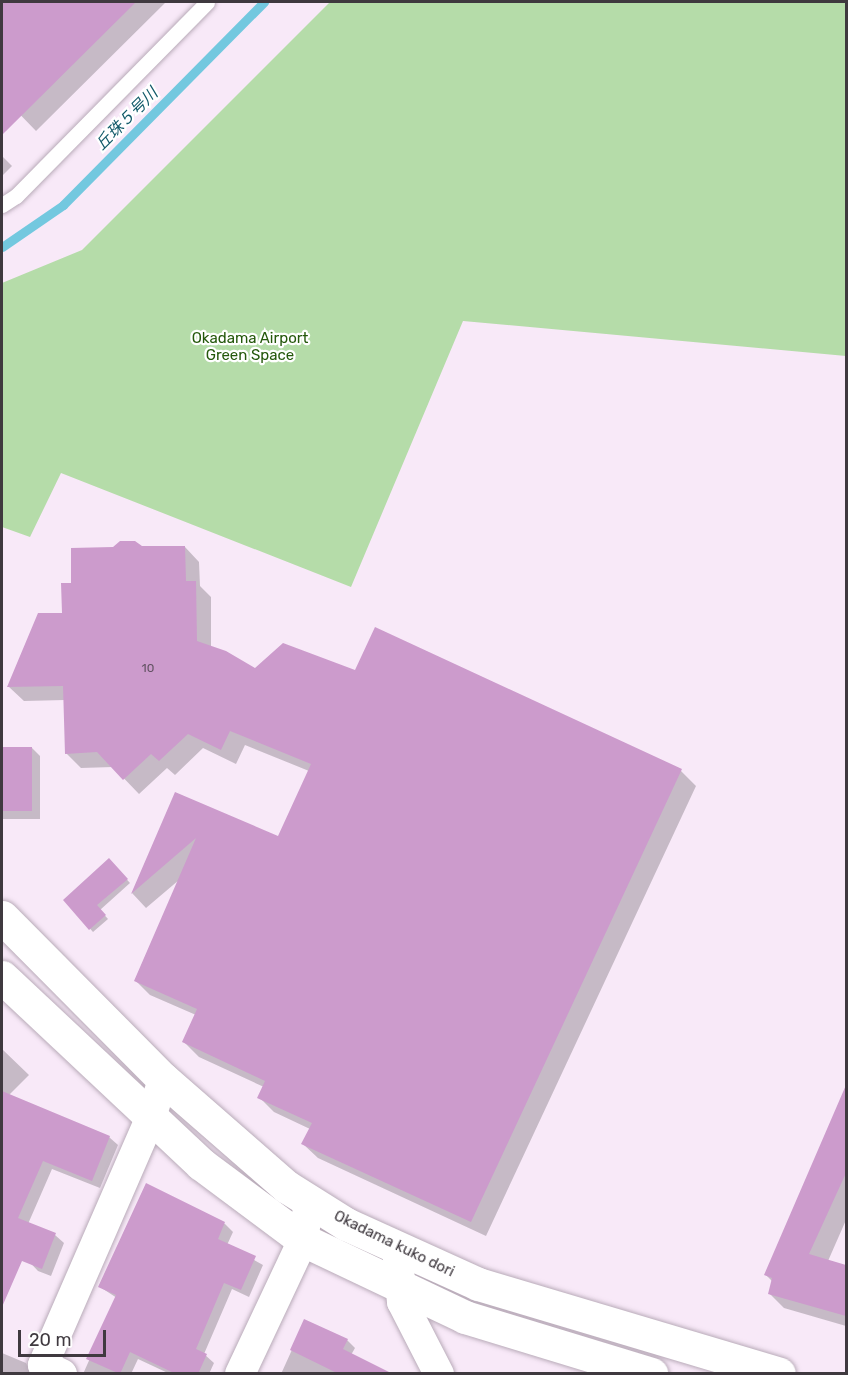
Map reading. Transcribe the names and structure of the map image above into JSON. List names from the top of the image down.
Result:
{
  "streets": {
    "main road": ["Okadama kuko dori"]
  },
  "water": ["丘珠５号川"],
  "parks": ["Okadama Airport Green Space"],
  "house_numbers": ["10"],
  "scale_bar": "20 m"
}
